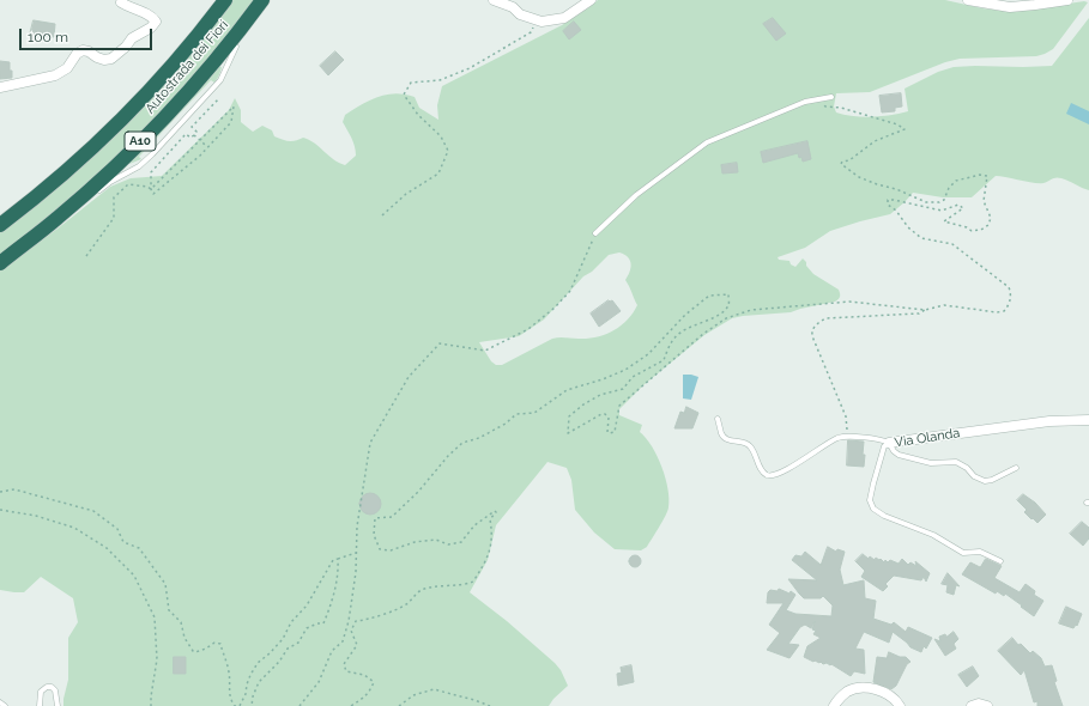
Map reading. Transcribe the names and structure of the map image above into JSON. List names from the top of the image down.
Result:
{
  "streets": {
    "highway": ["Autostrada dei Fiori", "A10"],
    "street": ["Via Olanda"]
  },
  "scale_bar": "100 m"
}
